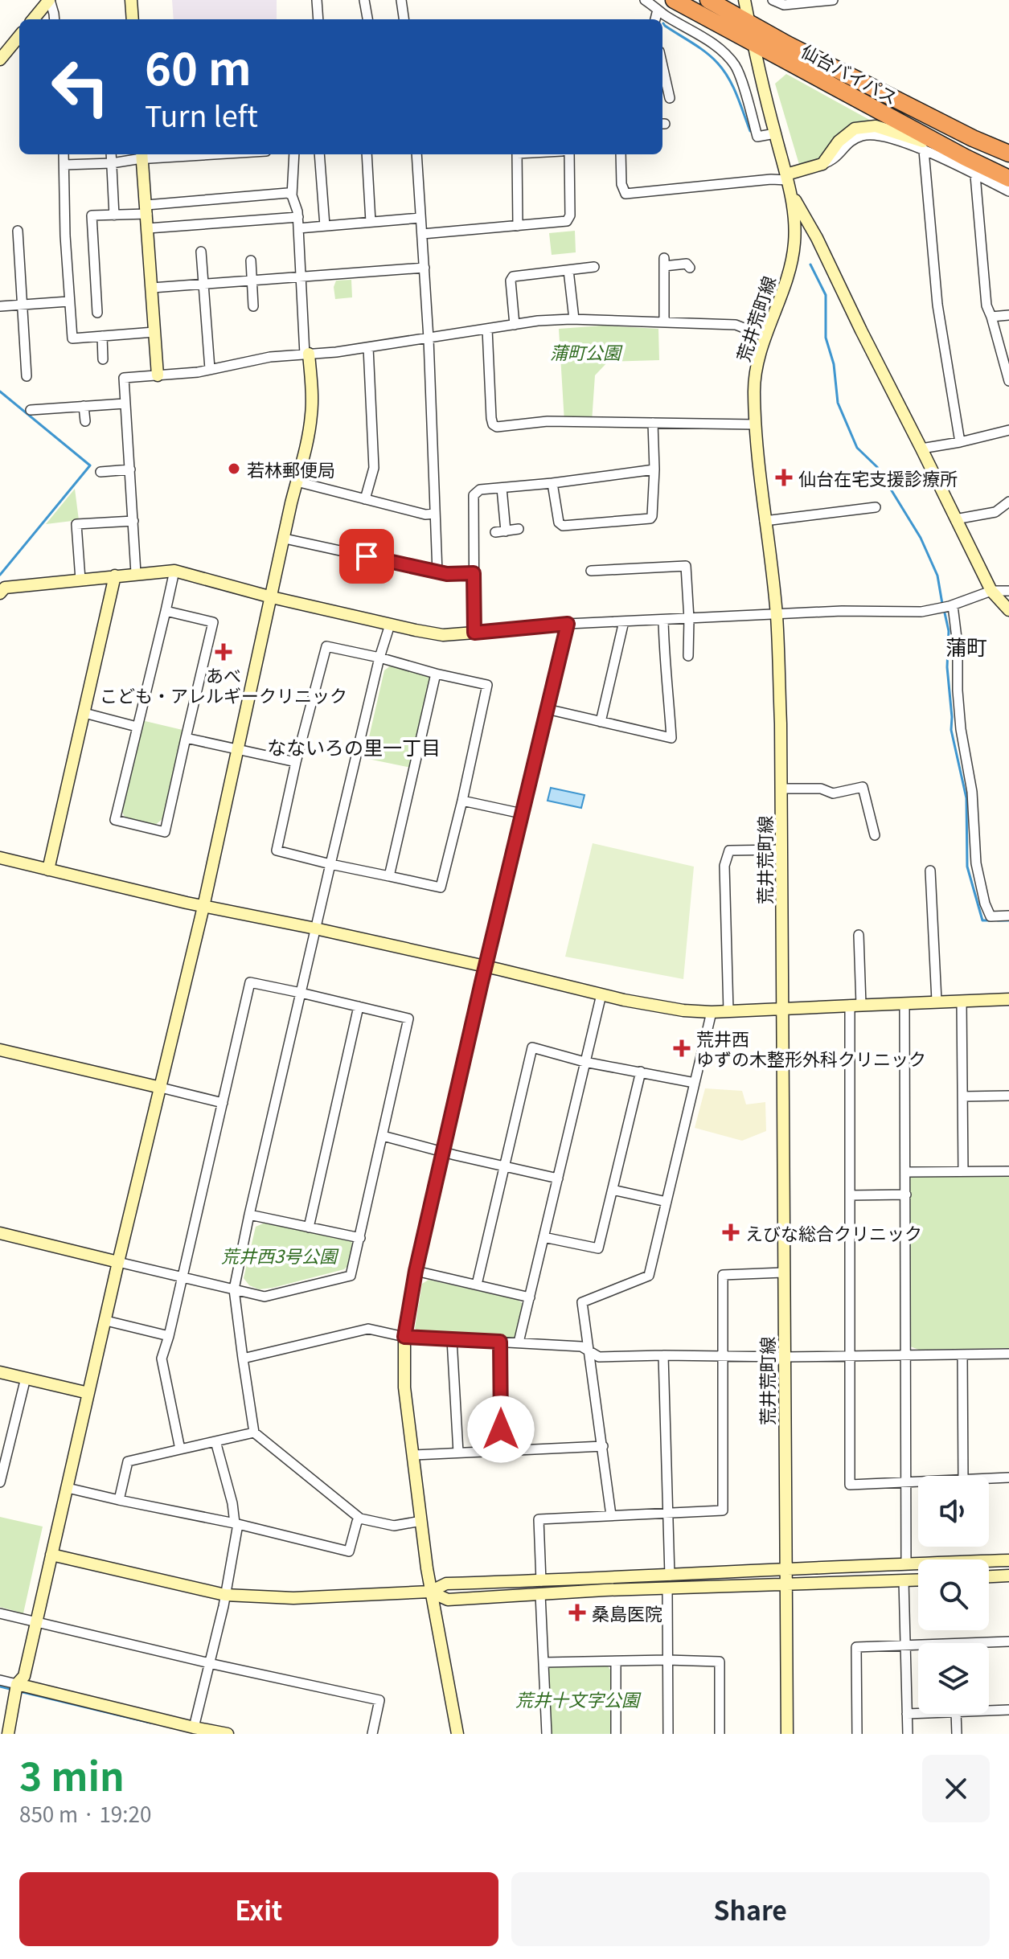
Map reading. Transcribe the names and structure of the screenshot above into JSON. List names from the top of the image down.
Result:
{
  "streets": {
    "highway": ["仙台バイパス"],
    "street": ["荒井荒町線"]
  },
  "crossings": [
    ["仙台バイパス", "荒井荒町線"]
  ],
  "districts": ["蒲町", "なないろの里一丁目"],
  "parks": ["蒲町公園", "荒井西3号公園", "荒井十文字公園"],
  "places": {
    "other": ["若林郵便局"],
    "health": [
      "仙台在宅支援診療所",
      "あべ こども・アレルギークリニック",
      "荒井西 ゆずの木整形外科クリニック",
      "えびな総合クリニック",
      "桑島医院"
    ]
  },
  "page": {
    "turn": ["60 m", "Turn left"],
    "heading": ["3 min", "850 m · 19:20"],
    "buttons": ["Exit", "Share"]
  }
}
